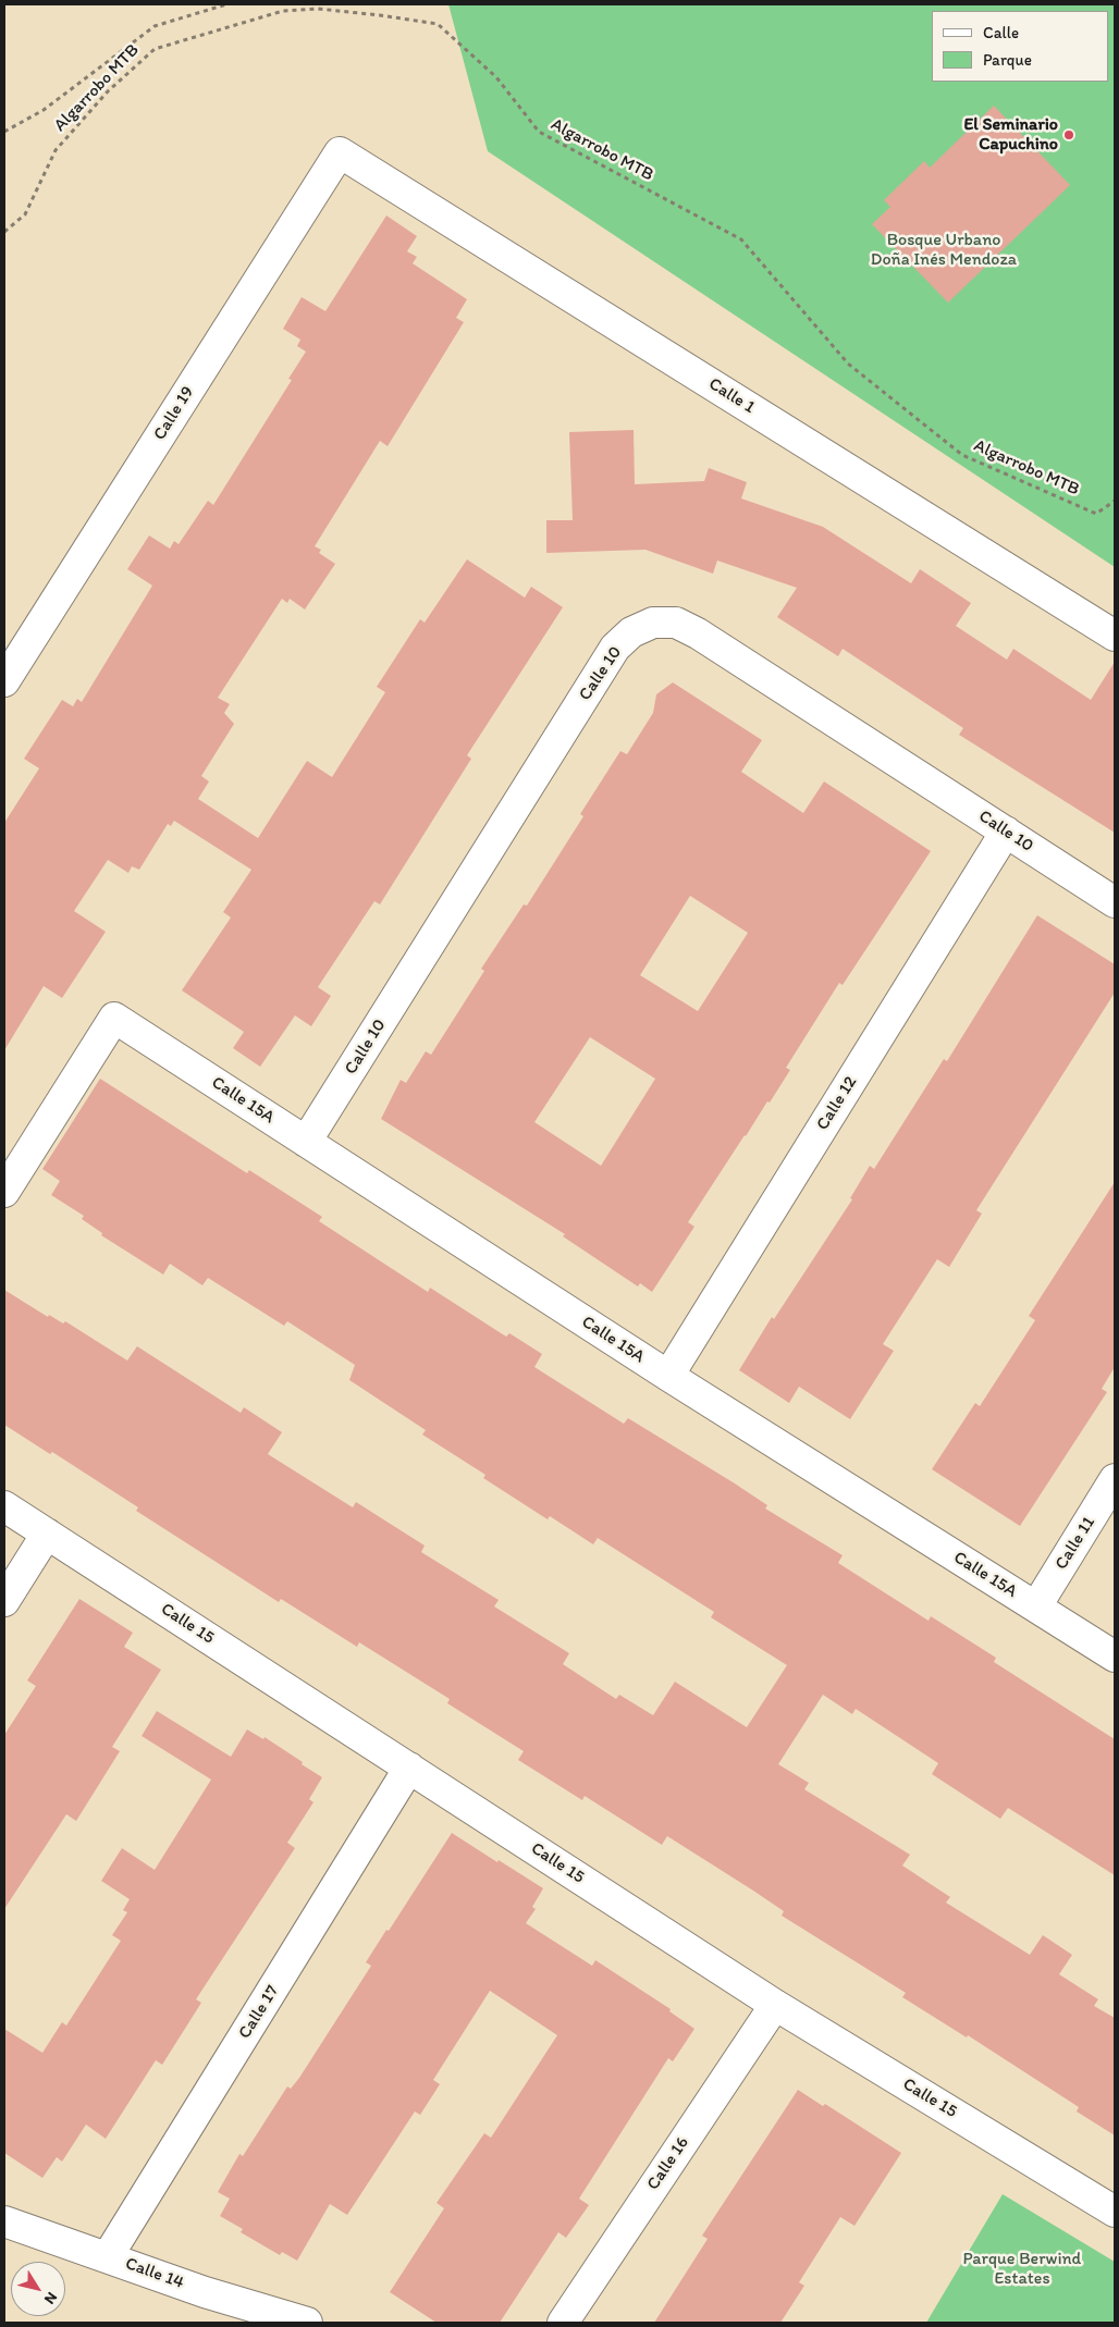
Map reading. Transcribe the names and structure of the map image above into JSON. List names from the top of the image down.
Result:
{
  "streets": {
    "street": [
      "Calle 1",
      "Calle 19",
      "Calle 10",
      "Calle 15A",
      "Calle 12",
      "Calle 11",
      "Calle 15",
      "Calle 17",
      "Calle 16",
      "Calle 14"
    ],
    "path": ["Algarrobo MTB"]
  },
  "crossings": [
    ["Calle 1", "Calle 19"],
    ["Calle 10", "Calle 15A"],
    ["Calle 10", "Calle 12"],
    ["Calle 15A", "Calle 12"],
    ["Calle 15A", "Calle 11"],
    ["Calle 15", "Calle 17"],
    ["Calle 15", "Calle 16"],
    ["Calle 17", "Calle 14"]
  ],
  "parks": ["Bosque Urbano Doña Inés Mendoza", "Parque Berwind Estates"],
  "places": ["El Seminario Capuchino"],
  "legend": ["Calle", "Parque"],
  "north": "bottom right"
}
